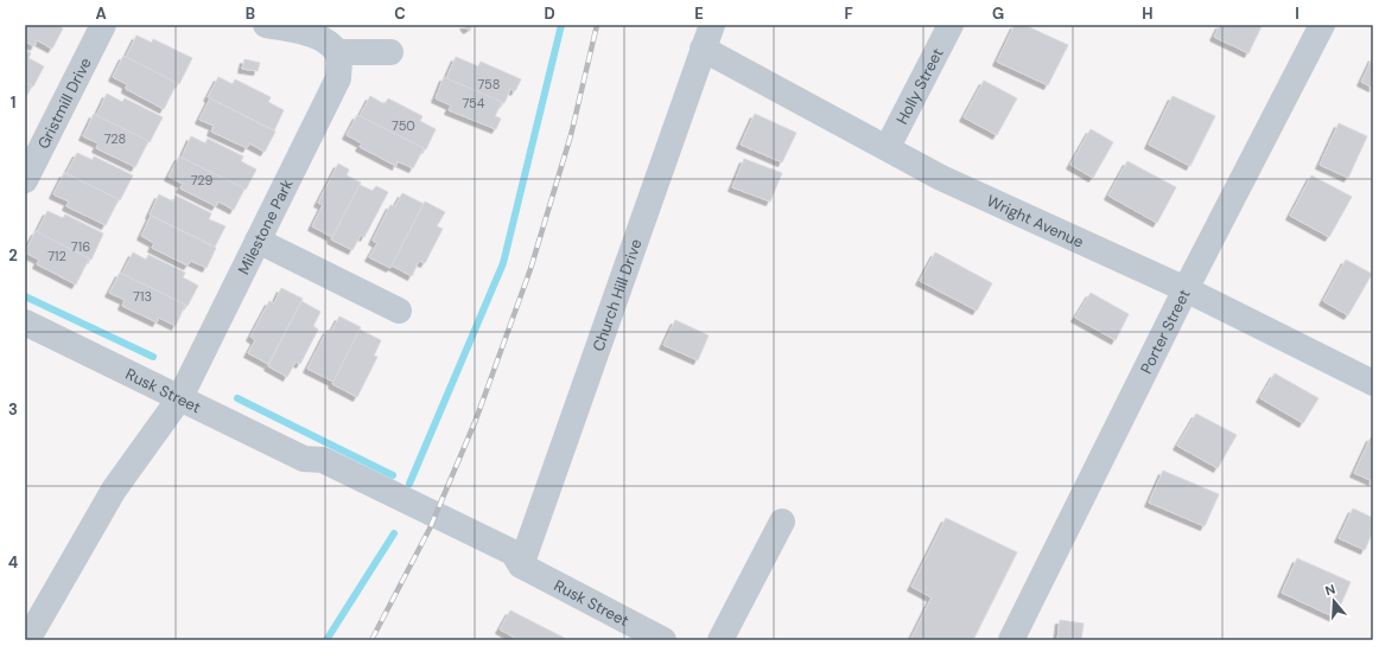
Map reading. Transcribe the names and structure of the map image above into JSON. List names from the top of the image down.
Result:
{
  "streets": {
    "street": [
      "Holly Street",
      "Gristmill Drive",
      "Wright Avenue",
      "Milestone Park",
      "Church Hill Drive",
      "Porter Street",
      "Rusk Street"
    ]
  },
  "crossings": [
    ["Holly Street", "Wright Avenue"],
    ["Wright Avenue", "Church Hill Drive"],
    ["Wright Avenue", "Porter Street"],
    ["Milestone Park", "Rusk Street"],
    ["Church Hill Drive", "Rusk Street"]
  ],
  "house_numbers": [
    "758",
    "754",
    "750",
    "728",
    "729",
    "716",
    "712",
    "713"
  ],
  "north": "top",
  "grid": {
    "columns": [
      "A",
      "B",
      "C",
      "D",
      "E",
      "F",
      "G",
      "H",
      "I"
    ],
    "rows": [
      "1",
      "2",
      "3",
      "4"
    ]
  }
}
